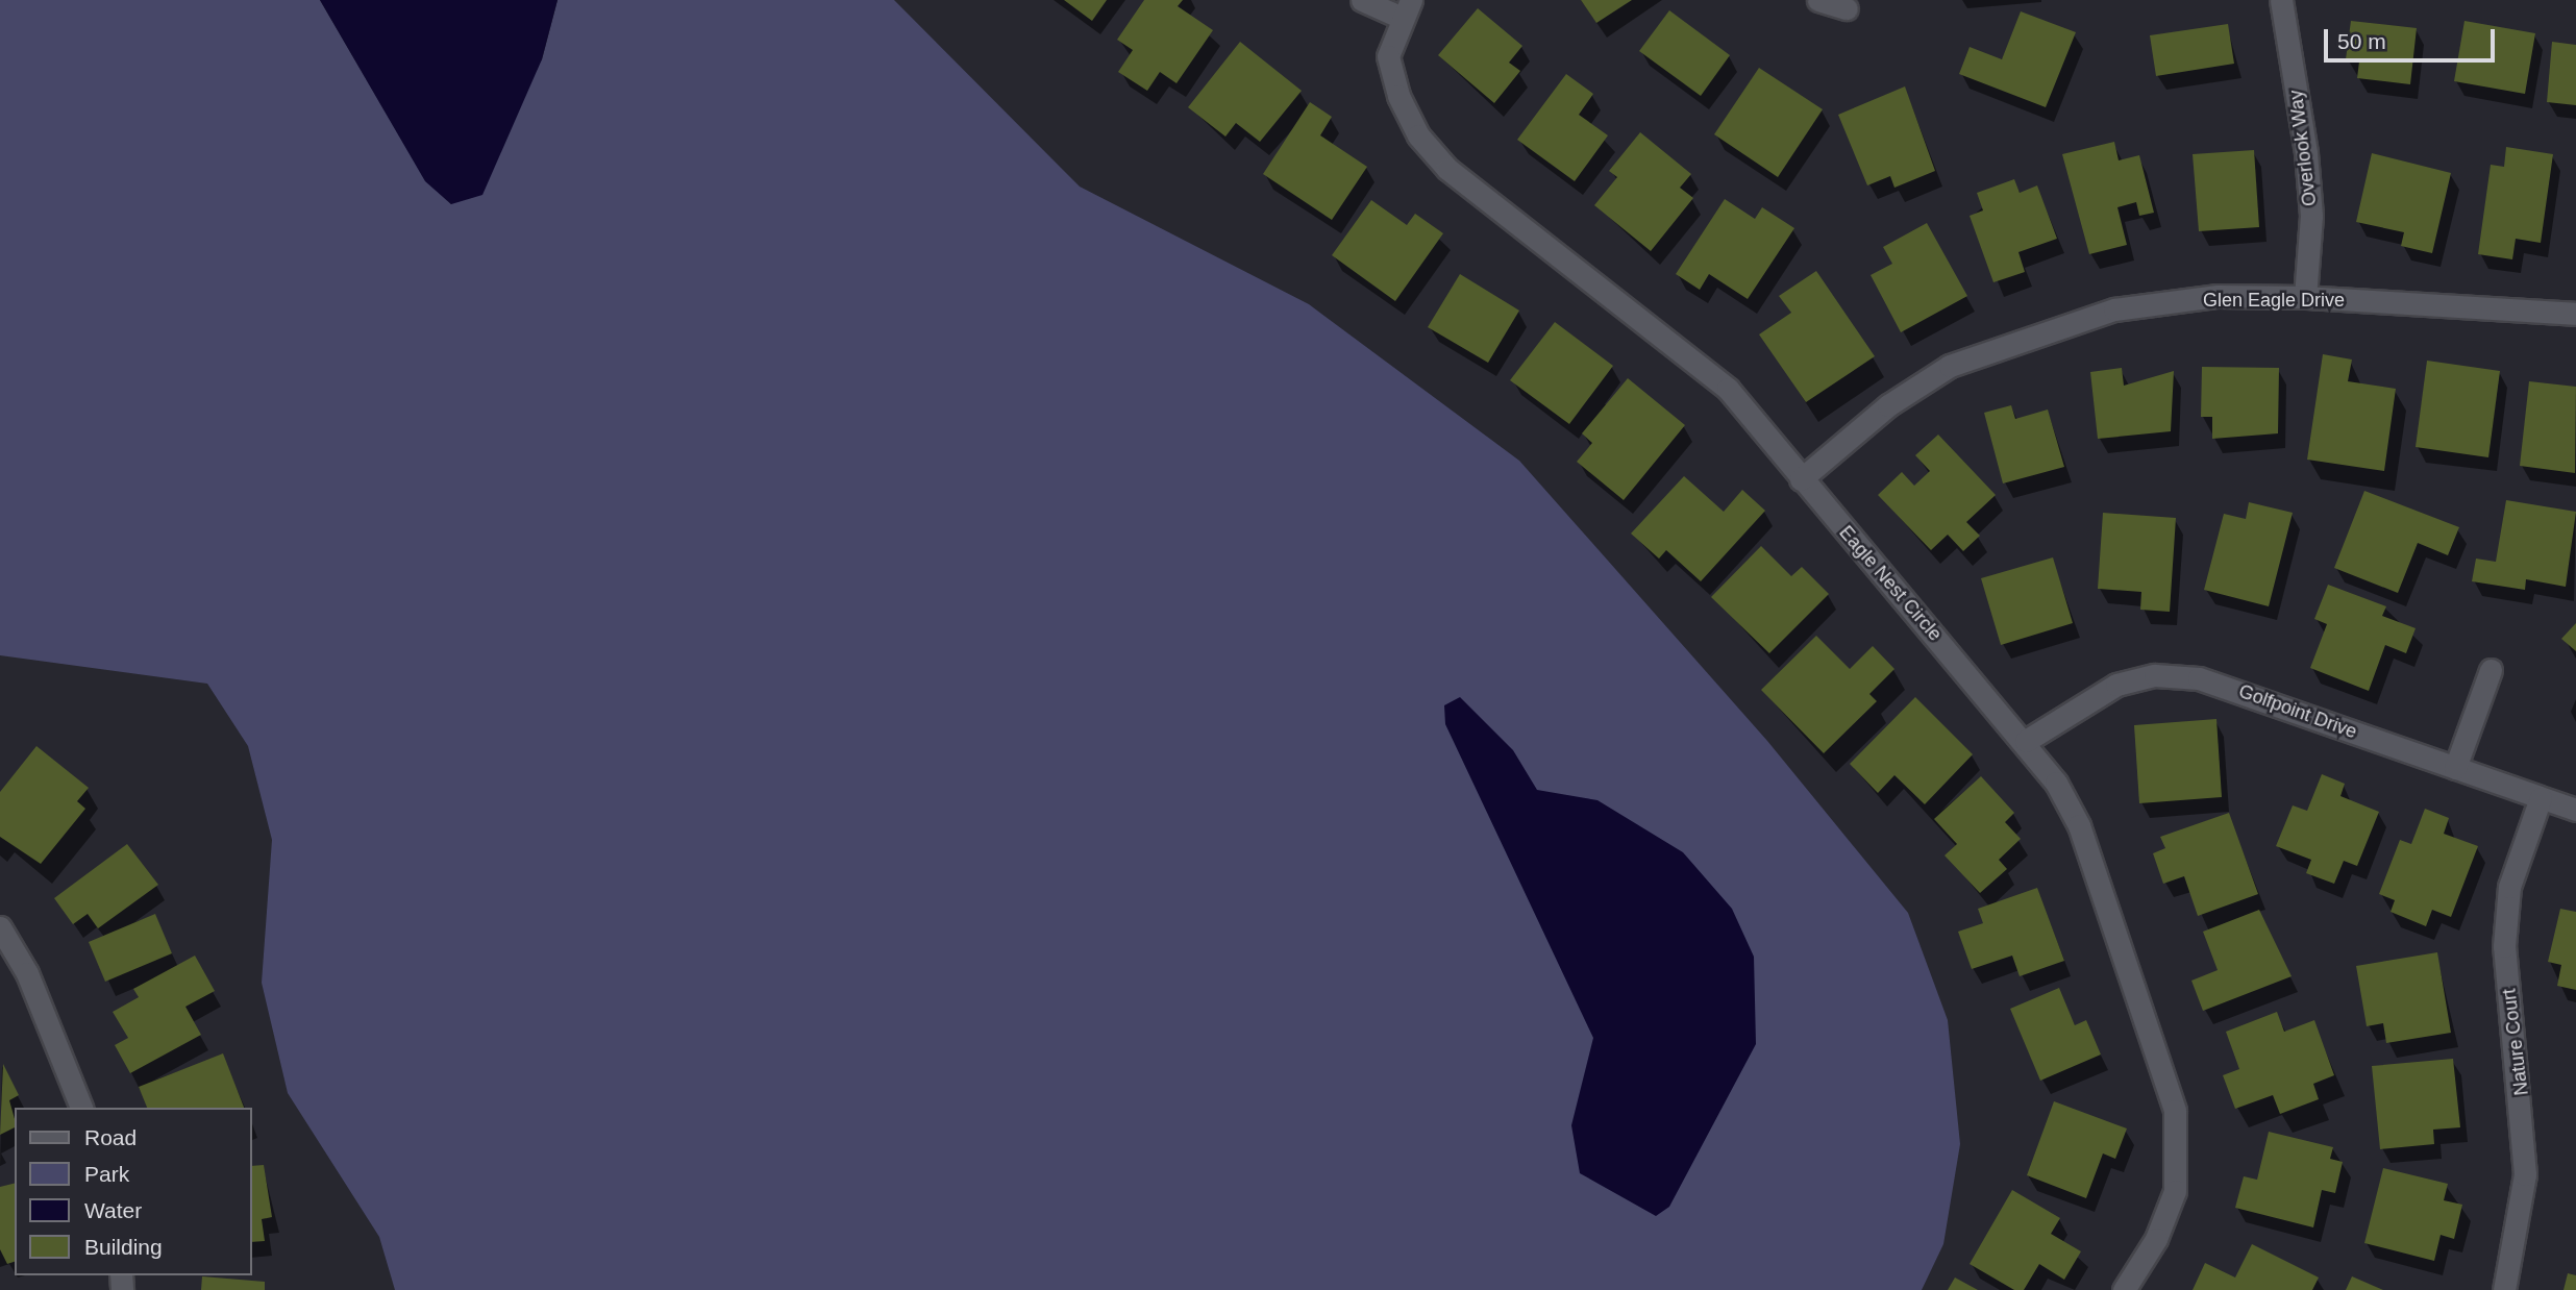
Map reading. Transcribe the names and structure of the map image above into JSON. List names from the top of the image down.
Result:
{
  "streets": {
    "street": [
      "Overlook Way",
      "Glen Eagle Drive",
      "Eagle Nest Circle",
      "Golfpoint Drive",
      "Nature Court"
    ]
  },
  "crossings": [
    ["Overlook Way", "Glen Eagle Drive"],
    ["Glen Eagle Drive", "Eagle Nest Circle"],
    ["Eagle Nest Circle", "Golfpoint Drive"],
    ["Golfpoint Drive", "Nature Court"]
  ],
  "legend": [
    "Road",
    "Park",
    "Water",
    "Building"
  ],
  "scale_bar": "50 m"
}
